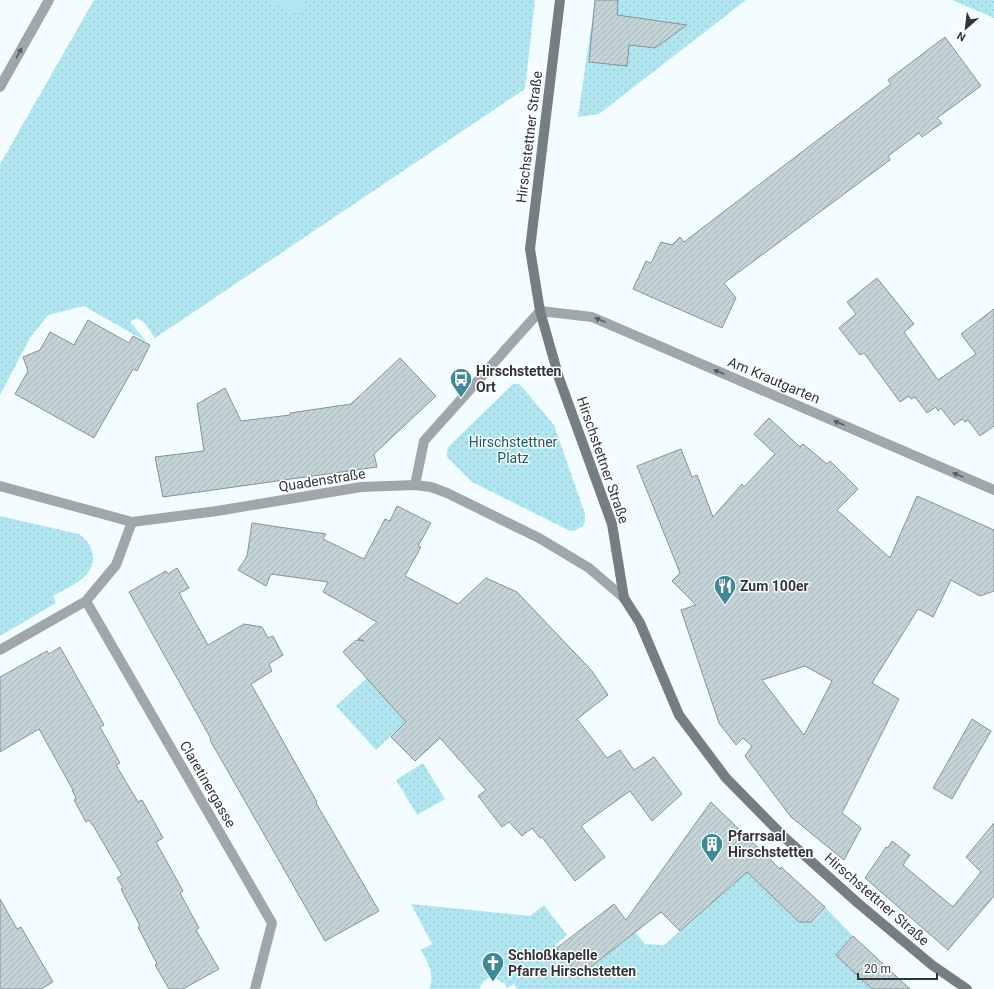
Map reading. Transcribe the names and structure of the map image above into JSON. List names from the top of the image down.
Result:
{
  "streets": {
    "main road": ["Hirschstettner Straße"],
    "street": ["Am Krautgarten", "Quadenstraße", "Claretinergasse"]
  },
  "crossings": [
    ["Hirschstettner Straße", "Am Krautgarten"],
    ["Hirschstettner Straße", "Quadenstraße"]
  ],
  "one_way": ["Am Krautgarten"],
  "parks": ["Hirschstettner Platz"],
  "places": {
    "bus stop": ["Hirschstetten Ort"],
    "restaurant": ["Zum 100er"],
    "building": ["Pfarrsaal Hirschstetten"],
    "church": ["Schloßkapelle Pfarre Hirschstetten"]
  },
  "scale_bar": "20 m",
  "north": "bottom left"
}
